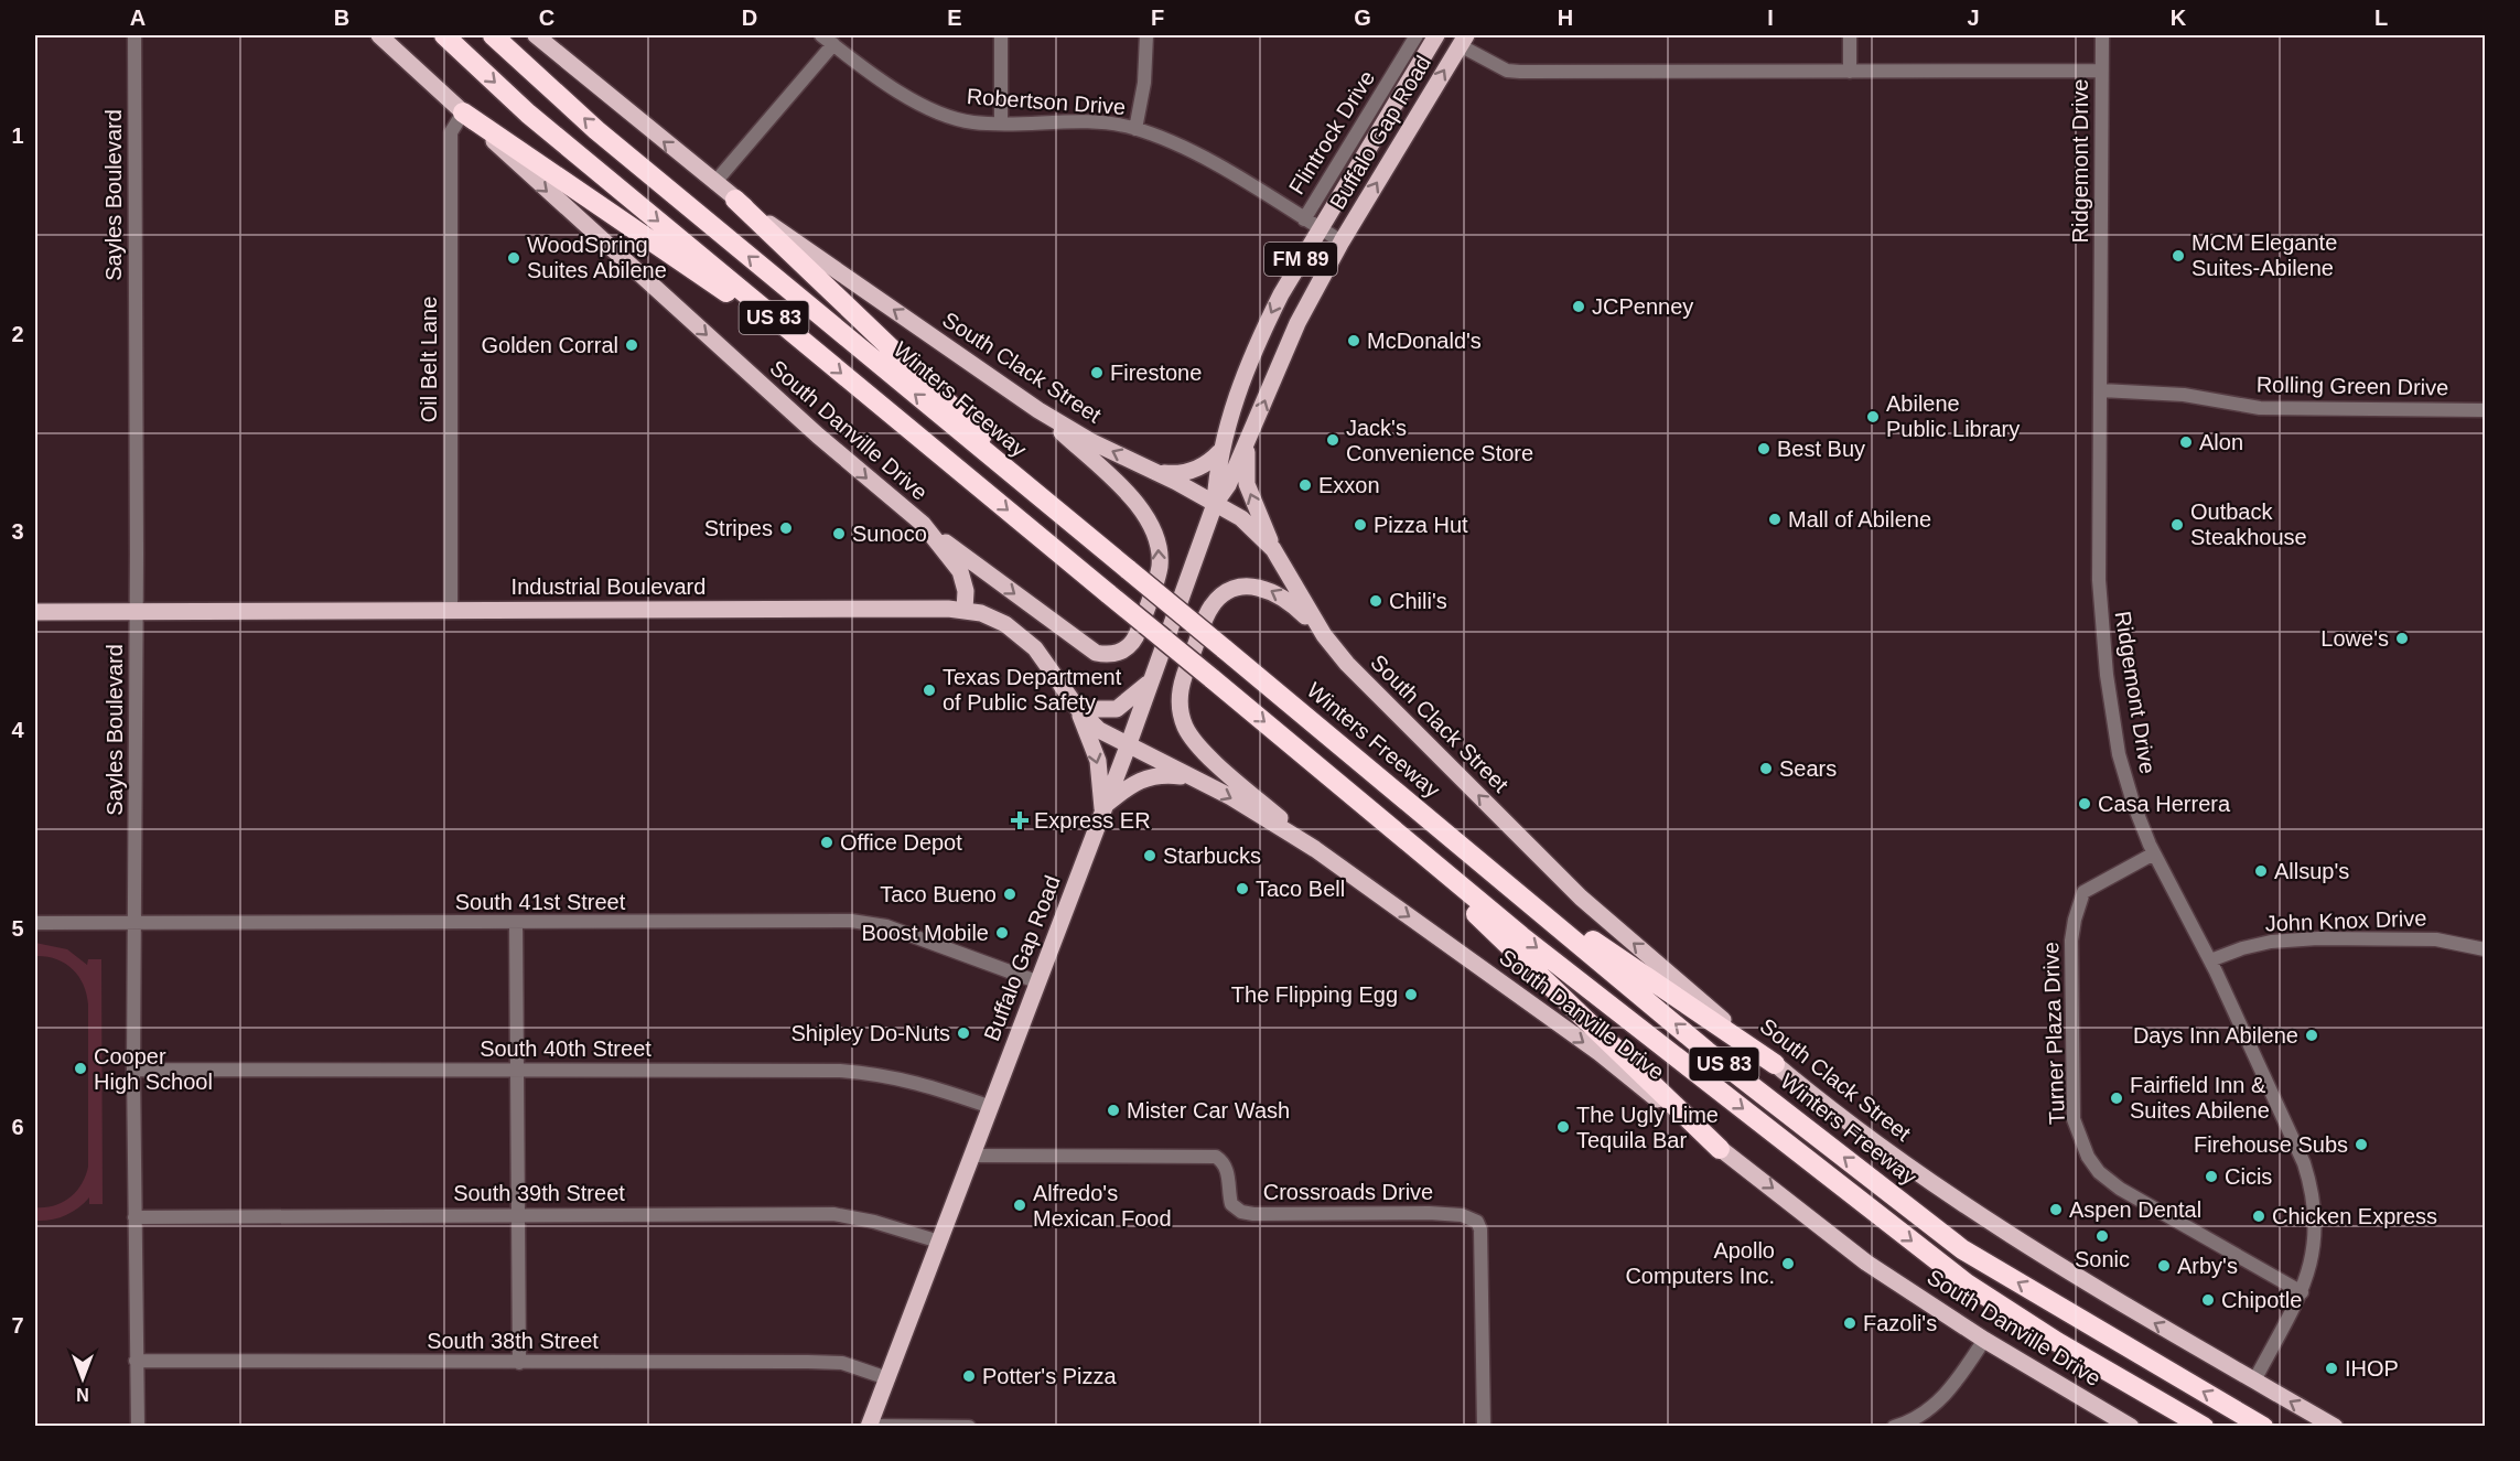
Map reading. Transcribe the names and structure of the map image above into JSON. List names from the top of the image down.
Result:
{
  "streets": {
    "highway": ["US 83", "Winters Freeway"],
    "main road": [
      "Buffalo Gap Road",
      "FM 89",
      "South Clack Street",
      "South Danville Drive",
      "Industrial Boulevard"
    ],
    "street": [
      "Robertson Drive",
      "Flintrock Drive",
      "Ridgemont Drive",
      "Sayles Boulevard",
      "Oil Belt Lane",
      "Rolling Green Drive",
      "South 41st Street",
      "John Knox Drive",
      "Turner Plaza Drive",
      "South 40th Street",
      "Crossroads Drive",
      "South 39th Street",
      "South 38th Street"
    ]
  },
  "crossings": [
    ["Robertson Drive", "Flintrock Drive"],
    ["Robertson Drive", "Buffalo Gap Road"],
    ["Buffalo Gap Road", "South Clack Street"],
    ["Buffalo Gap Road", "South Danville Drive"],
    ["Buffalo Gap Road", "Industrial Boulevard"],
    ["Buffalo Gap Road", "South 41st Street"],
    ["Buffalo Gap Road", "South 40th Street"],
    ["Buffalo Gap Road", "Crossroads Drive"],
    ["Buffalo Gap Road", "South 39th Street"],
    ["Buffalo Gap Road", "South 38th Street"],
    ["Ridgemont Drive", "South Clack Street"],
    ["Ridgemont Drive", "Rolling Green Drive"],
    ["Ridgemont Drive", "John Knox Drive"],
    ["Ridgemont Drive", "Turner Plaza Drive"],
    ["Sayles Boulevard", "Industrial Boulevard"],
    ["Sayles Boulevard", "South 41st Street"],
    ["Sayles Boulevard", "South 40th Street"],
    ["Sayles Boulevard", "South 39th Street"],
    ["Sayles Boulevard", "South 38th Street"],
    ["Oil Belt Lane", "South Danville Drive"],
    ["Oil Belt Lane", "Industrial Boulevard"],
    ["South Danville Drive", "Industrial Boulevard"]
  ],
  "one_way": ["South Clack Street", "South Danville Drive"],
  "places": {
    "other": [
      "MCM Elegante Suites-Abilene",
      "WoodSpring Suites Abilene",
      "JCPenney",
      "McDonald's",
      "Golden Corral",
      "Firestone",
      "Abilene Public Library",
      "Jack's Convenience Store",
      "Alon",
      "Best Buy",
      "Exxon",
      "Mall of Abilene",
      "Pizza Hut",
      "Outback Steakhouse",
      "Stripes",
      "Sunoco",
      "Chili's",
      "Lowe's",
      "Texas Department of Public Safety",
      "Sears",
      "Casa Herrera",
      "Office Depot",
      "Starbucks",
      "Allsup's",
      "Taco Bell",
      "Taco Bueno",
      "Boost Mobile",
      "The Flipping Egg",
      "Shipley Do-Nuts",
      "Days Inn Abilene",
      "Cooper High School",
      "Fairfield Inn & Suites Abilene",
      "Mister Car Wash",
      "The Ugly Lime Tequila Bar",
      "Firehouse Subs",
      "Cicis",
      "Alfredo's Mexican Food",
      "Aspen Dental",
      "Chicken Express",
      "Sonic",
      "Apollo Computers Inc.",
      "Arby's",
      "Chipotle",
      "Fazoli's",
      "IHOP",
      "Potter's Pizza"
    ],
    "health": ["Express ER"]
  },
  "north": "bottom",
  "grid": {
    "columns": [
      "A",
      "B",
      "C",
      "D",
      "E",
      "F",
      "G",
      "H",
      "I",
      "J",
      "K",
      "L"
    ],
    "rows": [
      "1",
      "2",
      "3",
      "4",
      "5",
      "6",
      "7"
    ]
  }
}
